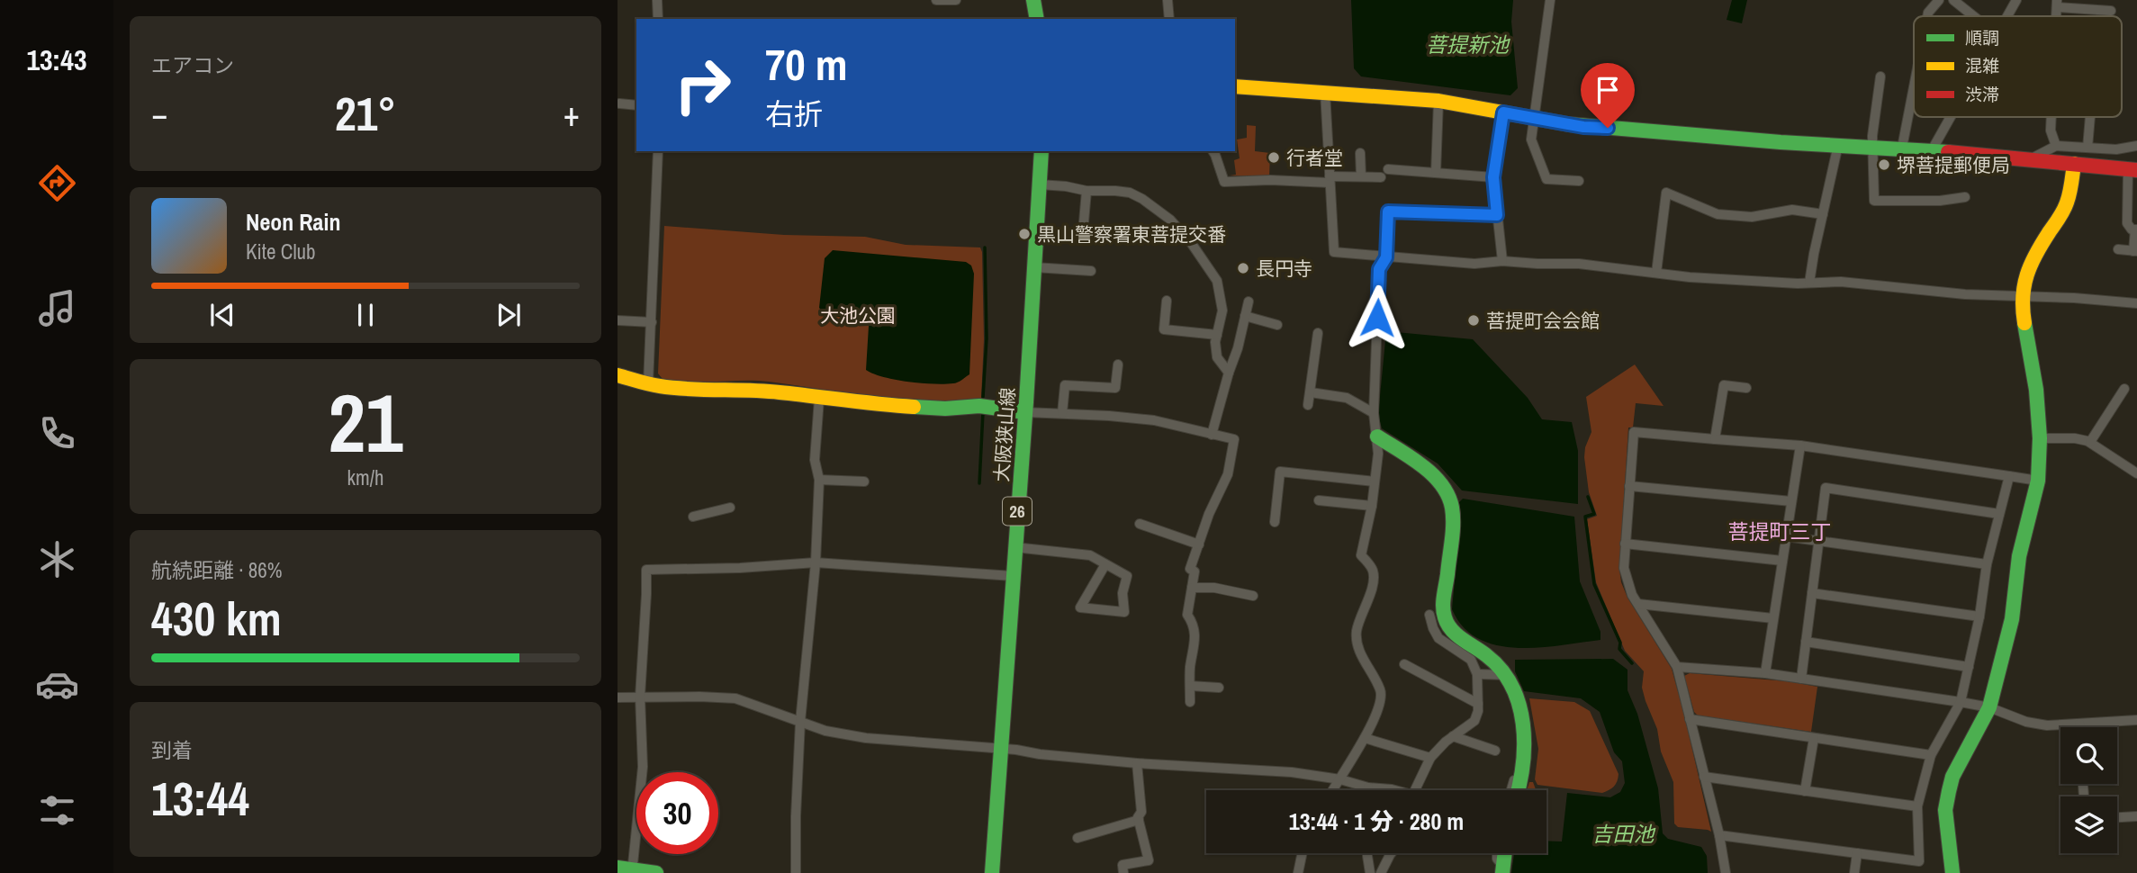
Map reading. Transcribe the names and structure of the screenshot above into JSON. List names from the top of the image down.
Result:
{
  "streets": {
    "street": ["大阪狭山線", "26"]
  },
  "districts": ["菩提町三丁"],
  "water": ["菩提新池", "吉田池"],
  "parks": ["大池公園"],
  "places": [
    "行者堂",
    "堺菩提郵便局",
    "黒山警察署東菩提交番",
    "長円寺",
    "菩提町会会館"
  ],
  "legend": ["順調", "混雑", "渋滞"],
  "page": {
    "tabs": "13:43",
    "tile": [
      "エアコン",
      ["21", "km/h"],
      ["航続距離 · 86%", "430 km"],
      ["到着", "13:44"]
    ],
    "turn": ["70 m", "右折"],
    "heat": ["−", "21°", "+"],
    "song": ["Neon Rain", "Kite Club"],
    "limit": "30",
    "trip": "13:44 · 1 分 · 280 m"
  }
}
